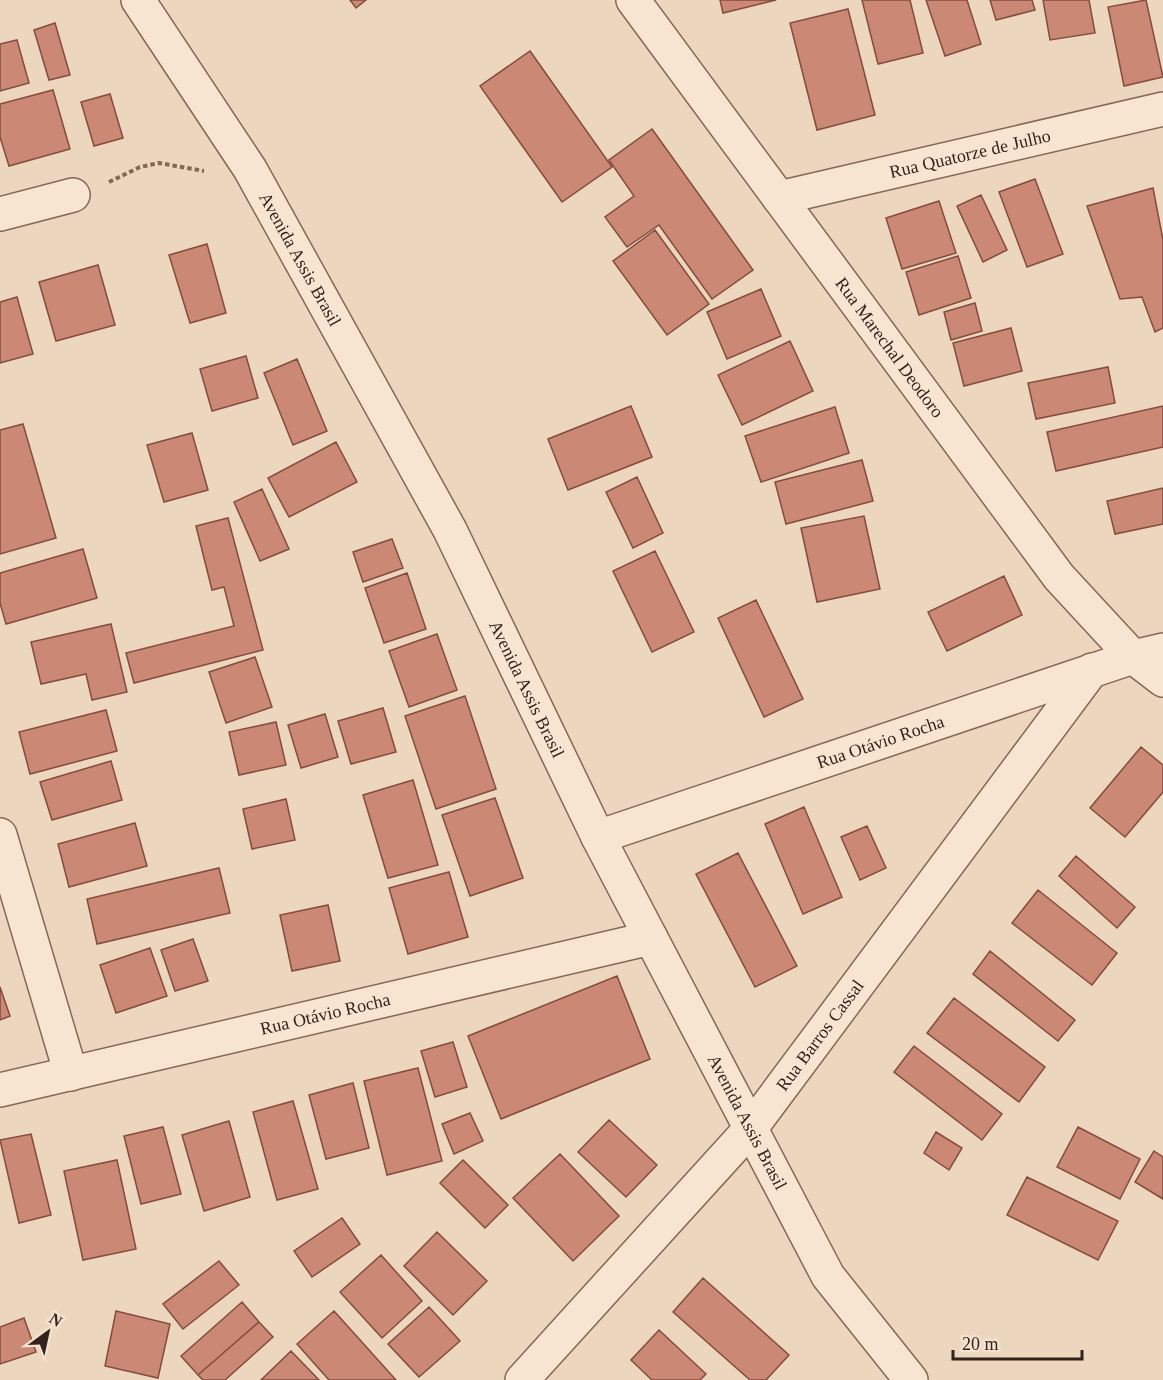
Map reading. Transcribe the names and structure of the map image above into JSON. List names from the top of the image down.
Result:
{
  "streets": {
    "street": [
      "Rua Quatorze de Julho",
      "Avenida Assis Brasil",
      "Rua Marechal Deodoro",
      "Rua Otávio Rocha",
      "Rua Barros Cassal"
    ]
  },
  "crossings": [
    ["Rua Quatorze de Julho", "Rua Marechal Deodoro"],
    ["Avenida Assis Brasil", "Rua Otávio Rocha"],
    ["Avenida Assis Brasil", "Rua Barros Cassal"],
    ["Rua Marechal Deodoro", "Rua Otávio Rocha"],
    ["Rua Otávio Rocha", "Rua Barros Cassal"]
  ],
  "scale_bar": "20 m",
  "north": "top right"
}
